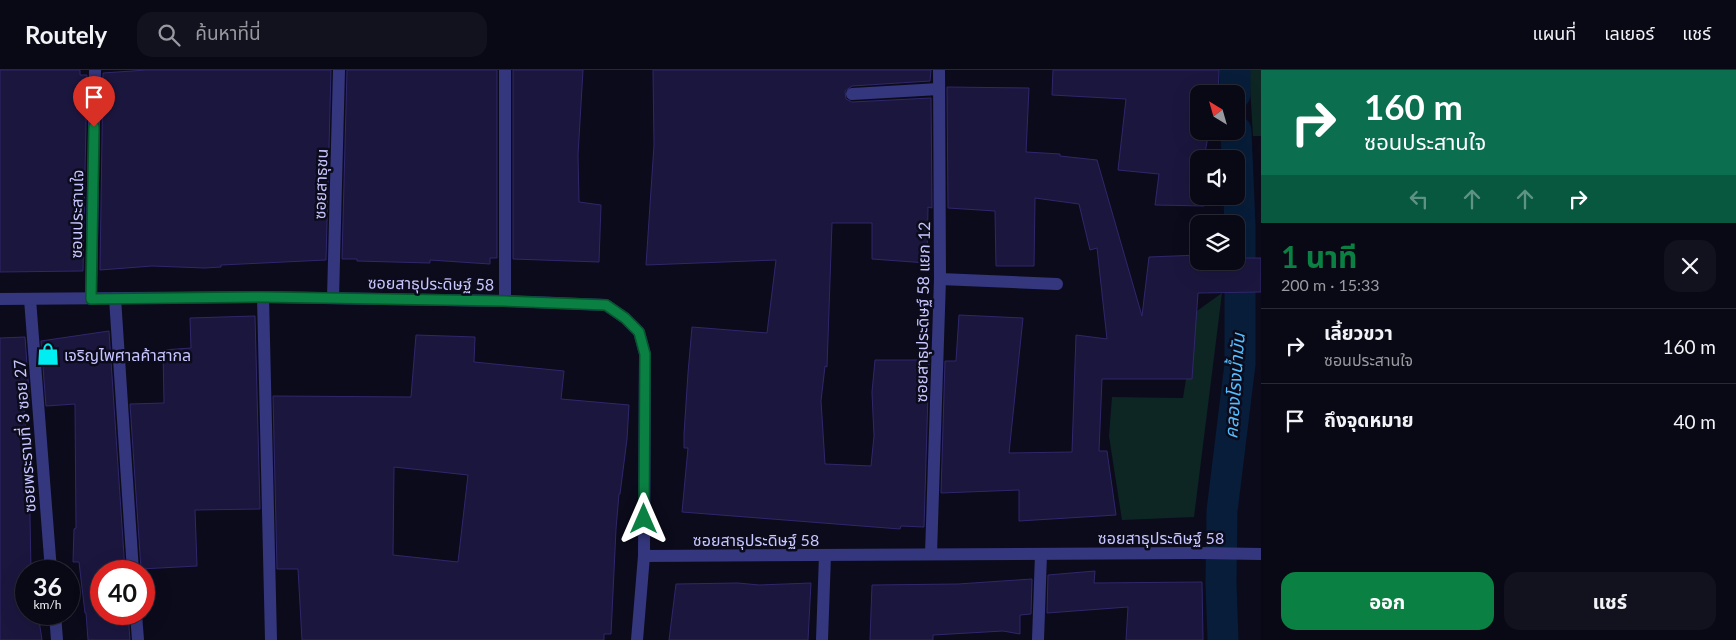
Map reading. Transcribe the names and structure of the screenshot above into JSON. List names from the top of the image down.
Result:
{
  "streets": {
    "street": [
      "ซอยสาธุชน",
      "ซอนประสานใจ",
      "ซอยสาธุประดิษฐ์ 58",
      "ซอยสาธุประดิษฐ์ 58 แยก 12",
      "ซอยพระรามที่ 3 ซอย 27"
    ]
  },
  "crossings": [
    ["ซอยสาธุชน", "ซอยสาธุประดิษฐ์ 58"],
    ["ซอนประสานใจ", "ซอยสาธุประดิษฐ์ 58"],
    ["ซอยสาธุประดิษฐ์ 58", "ซอยสาธุประดิษฐ์ 58 แยก 12"],
    ["ซอยสาธุประดิษฐ์ 58", "ซอยพระรามที่ 3 ซอย 27"]
  ],
  "water": ["คลองโรงน้ำมัน"],
  "places": {
    "shop": ["เจริญไพศาลค้าสากล"]
  },
  "north": "top left",
  "page": {
    "header": "Routely",
    "search": "ค้นหาที่นี่",
    "nav": ["แผนที่", "เลเยอร์", "แชร์"],
    "turn": ["160 m", "ซอนประสานใจ"],
    "heading": ["1 นาที", "200 m · 15:33"],
    "list": [
      {
        "name": "เลี้ยวขวา",
        "note": "ซอนประสานใจ",
        "value": "160 m"
      },
      {
        "name": "ถึงจุดหมาย",
        "value": "40 m"
      }
    ],
    "speed": "36 km/h",
    "limit": "40",
    "buttons": ["ออก", "แชร์"]
  }
}
